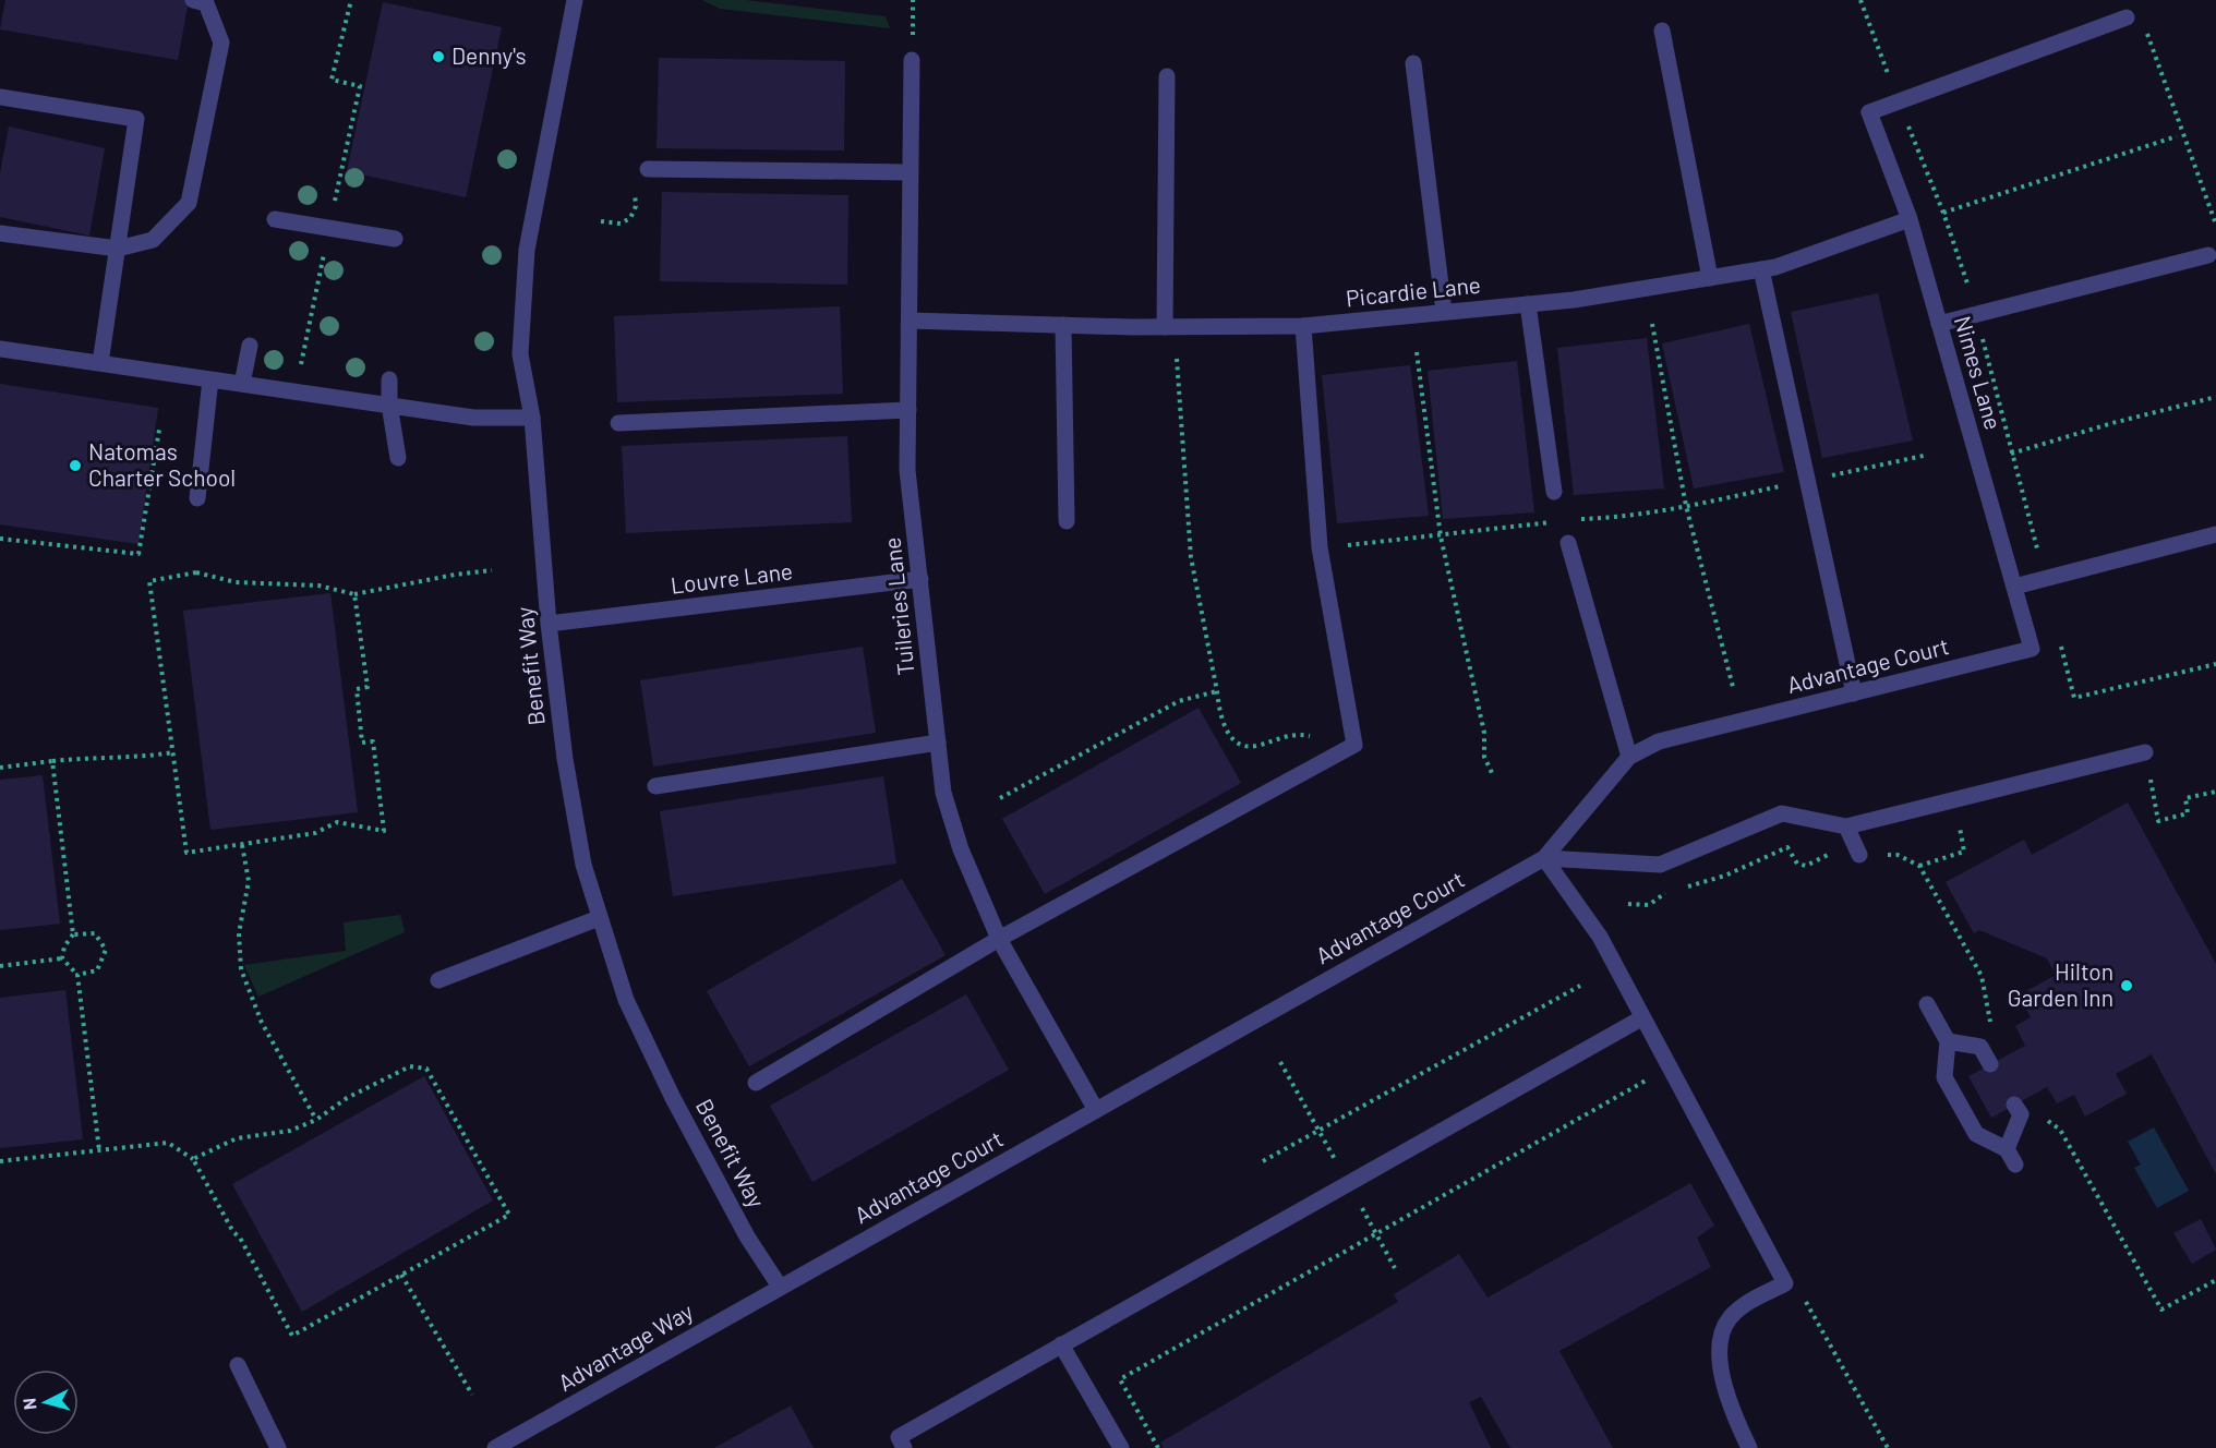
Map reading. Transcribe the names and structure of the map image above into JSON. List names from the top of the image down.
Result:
{
  "streets": {
    "street": [
      "Picardie Lane",
      "Nimes Lane",
      "Louvre Lane",
      "Tuileries Lane",
      "Benefit Way",
      "Advantage Court",
      "Advantage Way"
    ]
  },
  "crossings": [
    ["Picardie Lane", "Nimes Lane"],
    ["Picardie Lane", "Tuileries Lane"],
    ["Nimes Lane", "Advantage Court"],
    ["Louvre Lane", "Tuileries Lane"],
    ["Louvre Lane", "Benefit Way"],
    ["Tuileries Lane", "Advantage Court"],
    ["Benefit Way", "Advantage Court"],
    ["Benefit Way", "Advantage Way"],
    ["Advantage Court", "Advantage Way"]
  ],
  "places": ["Denny's", "Natomas Charter School", "Hilton Garden Inn"],
  "north": "left"
}
